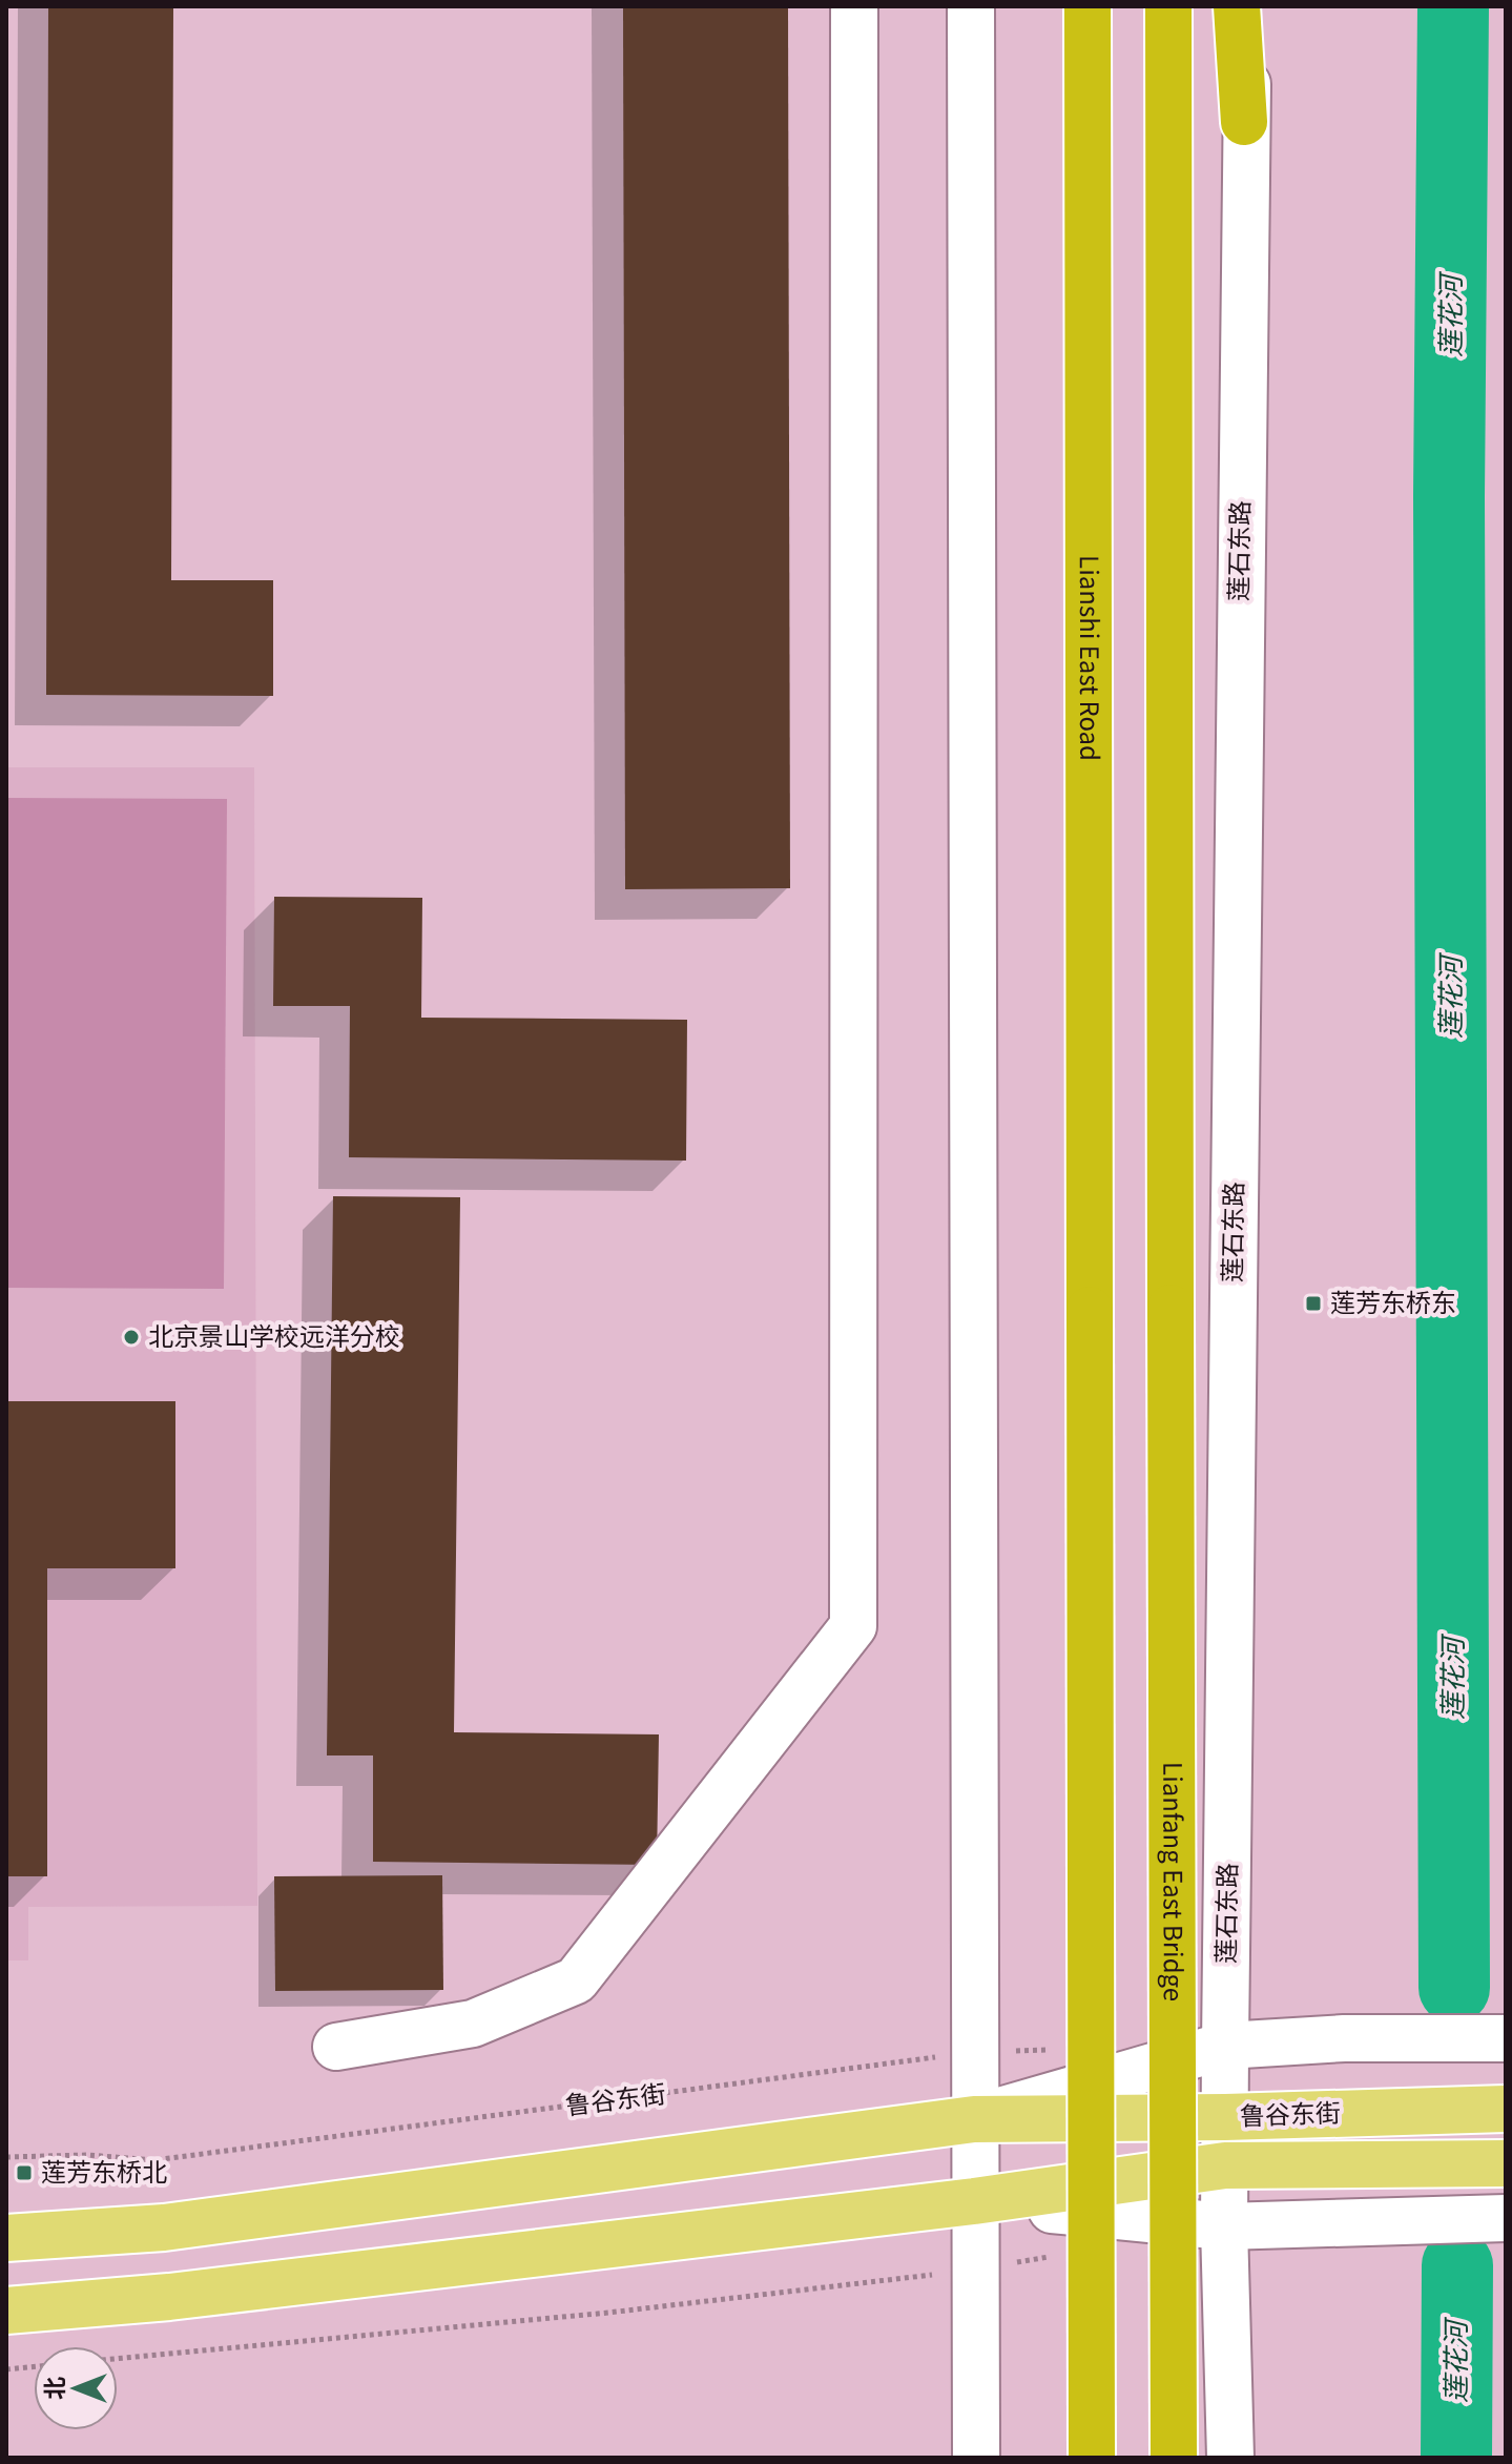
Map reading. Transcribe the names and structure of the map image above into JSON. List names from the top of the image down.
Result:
{
  "streets": {
    "highway": ["Lianshi East Road", "Lianfang East Bridge"],
    "main road": ["鲁谷东街"],
    "street": ["莲石东路"]
  },
  "crossings": [
    ["莲石东路", "鲁谷东街"]
  ],
  "water": ["莲花河"],
  "places": {
    "transit": ["莲芳东桥东", "莲芳东桥北"],
    "other": ["北京景山学校远洋分校"]
  },
  "north": "left"
}
